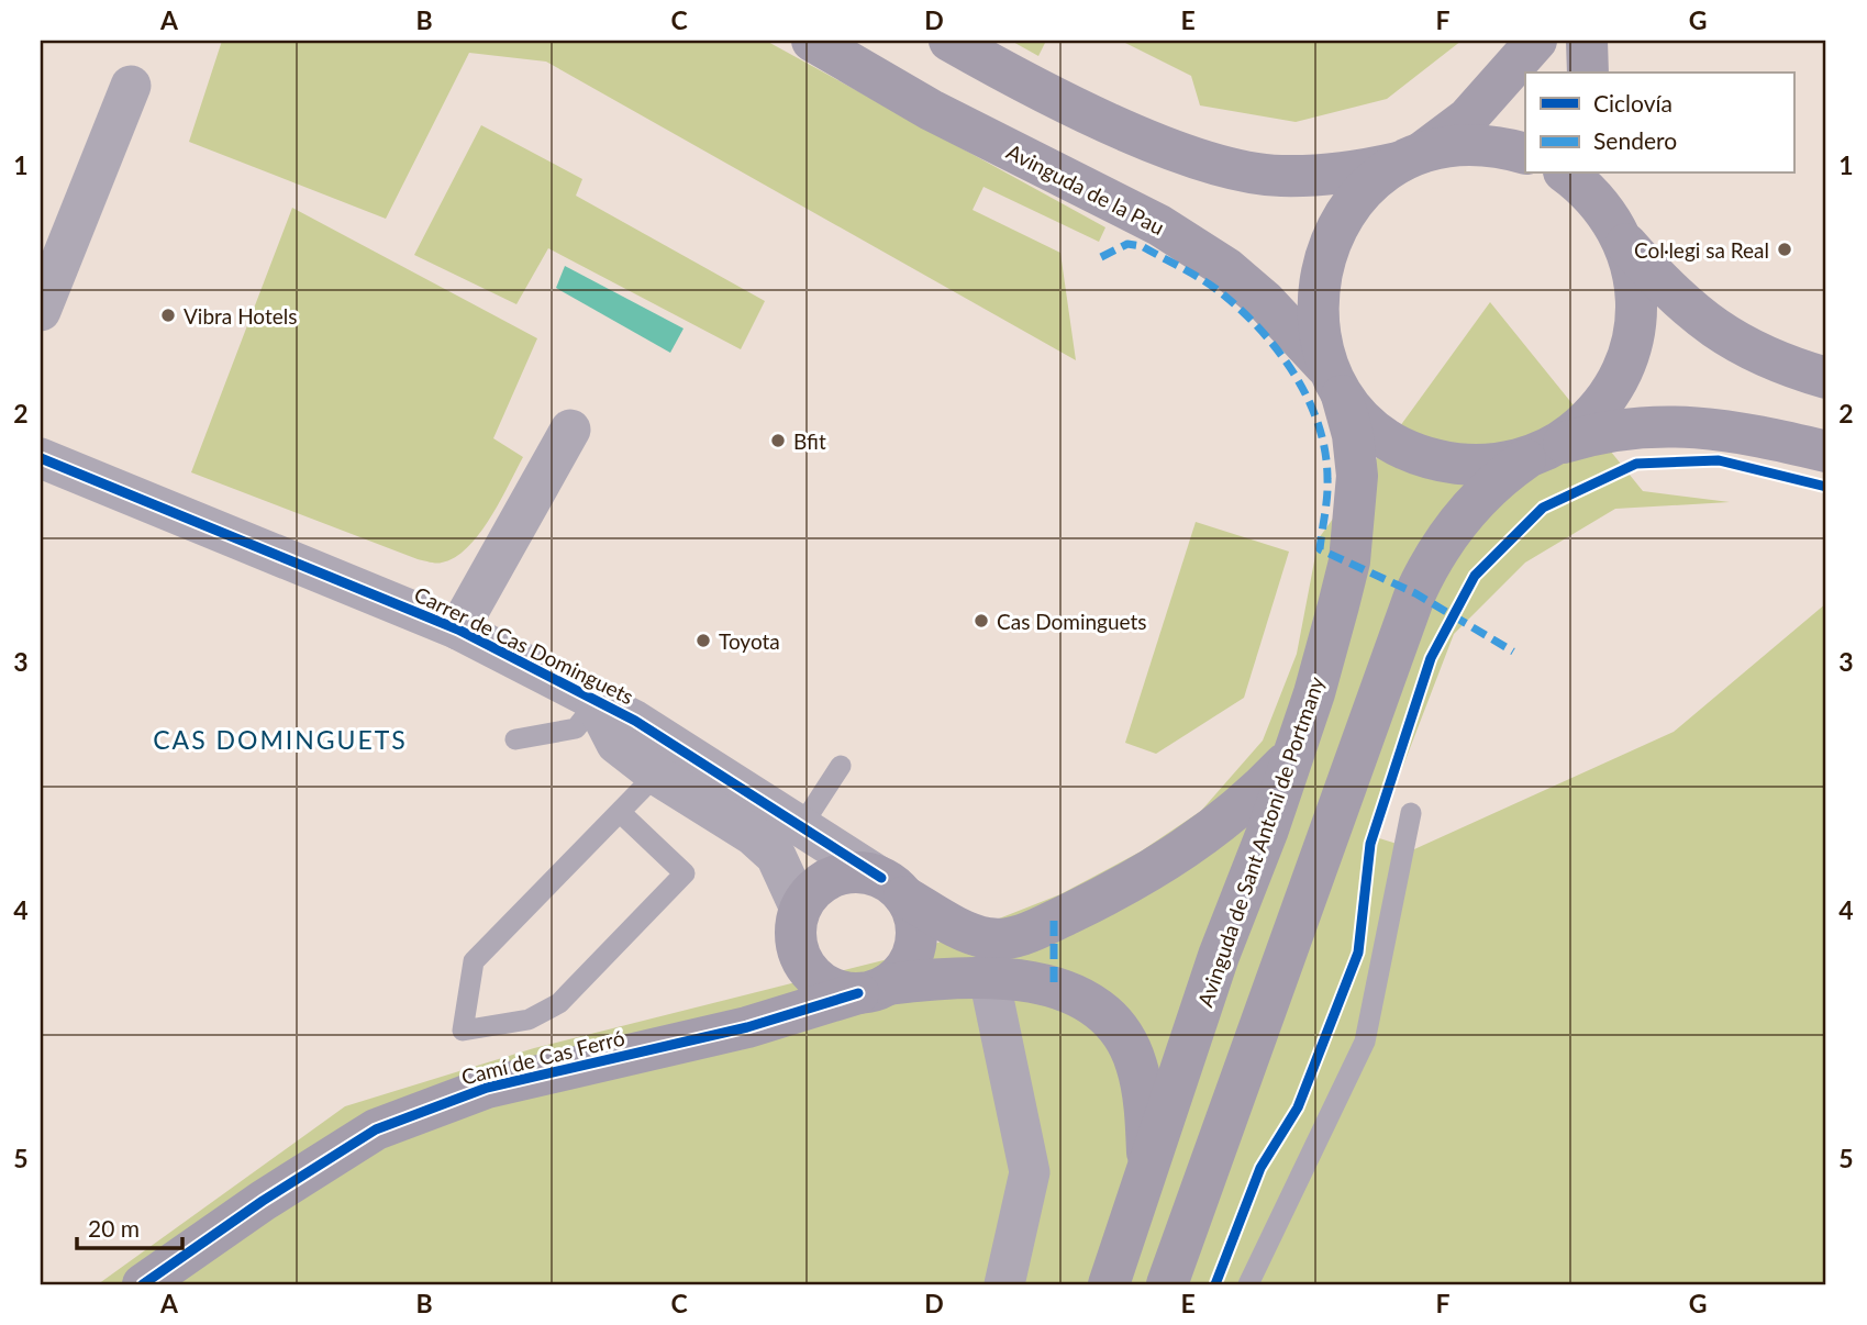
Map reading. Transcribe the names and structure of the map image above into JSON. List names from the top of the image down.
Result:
{
  "streets": {
    "main road": ["Avinguda de la Pau", "Avinguda de Sant Antoni de Portmany", "Camí de Cas Ferró"],
    "street": ["Carrer de Cas Dominguets"]
  },
  "crossings": [
    ["Avinguda de la Pau", "Avinguda de Sant Antoni de Portmany"],
    ["Carrer de Cas Dominguets", "Camí de Cas Ferró"]
  ],
  "districts": ["CAS DOMINGUETS"],
  "places": [
    "Col·legi sa Real",
    "Vibra Hotels",
    "Bfit",
    "Cas Dominguets",
    "Toyota"
  ],
  "legend": ["Ciclovía", "Sendero"],
  "scale_bar": "20 m",
  "grid": {
    "columns": [
      "A",
      "B",
      "C",
      "D",
      "E",
      "F",
      "G"
    ],
    "rows": [
      "1",
      "2",
      "3",
      "4",
      "5"
    ]
  }
}
